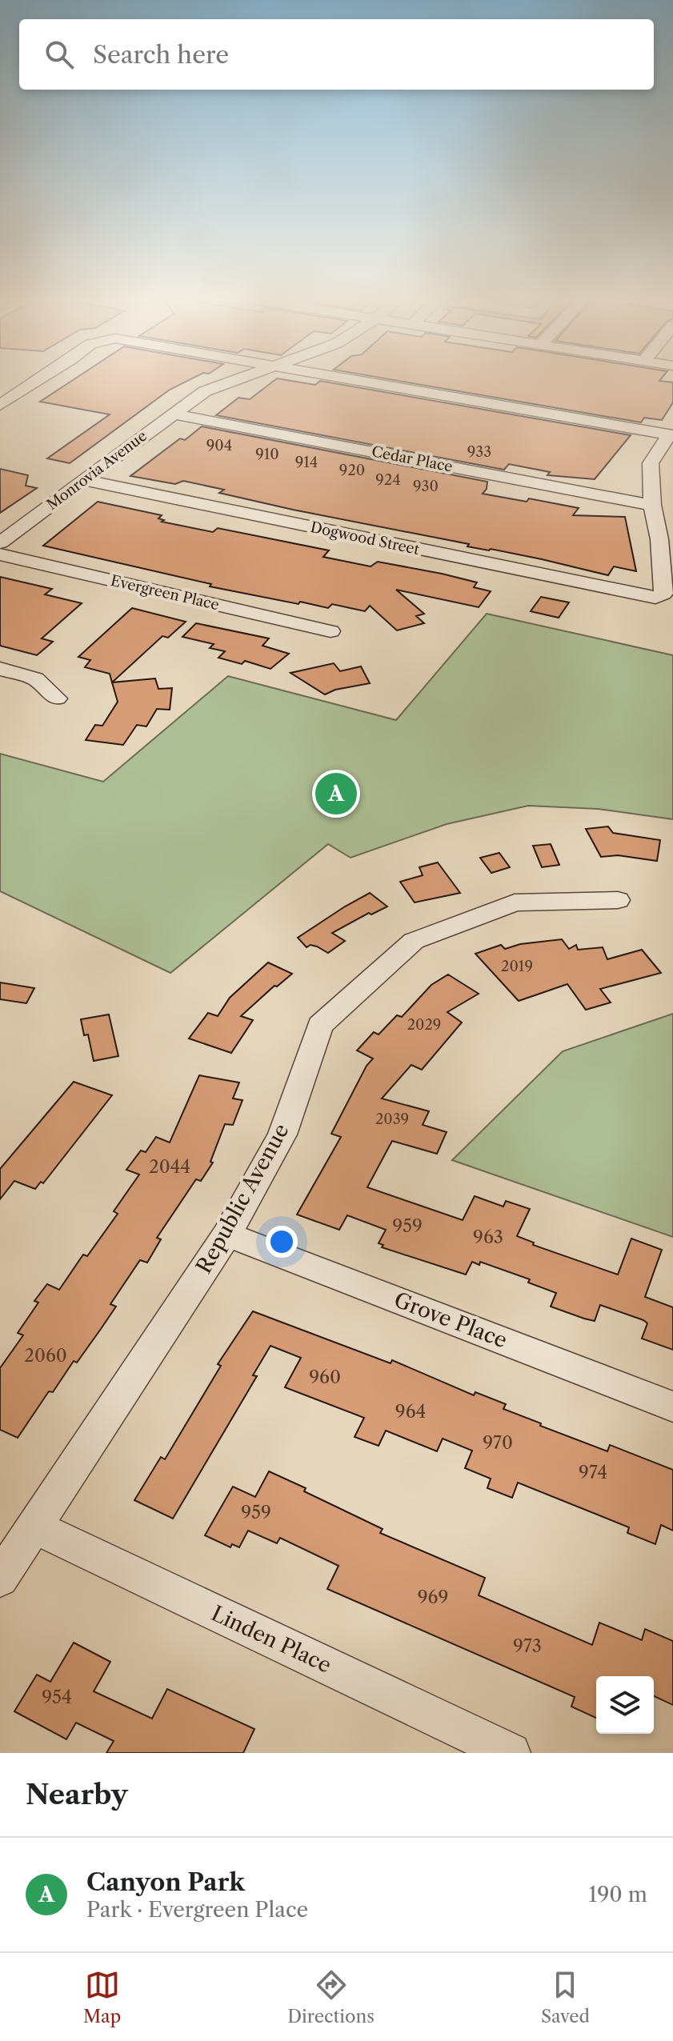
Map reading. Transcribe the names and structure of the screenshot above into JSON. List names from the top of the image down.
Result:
{
  "streets": {
    "street": [
      "Cedar Place",
      "Monrovia Avenue",
      "Dogwood Street",
      "Evergreen Place",
      "Republic Avenue",
      "Grove Place",
      "Linden Place"
    ]
  },
  "crossings": [
    ["Cedar Place", "Monrovia Avenue"],
    ["Cedar Place", "Dogwood Street"],
    ["Monrovia Avenue", "Dogwood Street"],
    ["Republic Avenue", "Grove Place"],
    ["Republic Avenue", "Linden Place"]
  ],
  "house_numbers": [
    "904",
    "933",
    "910",
    "914",
    "920",
    "924",
    "930",
    "2019",
    "2029",
    "2039",
    "2044",
    "959",
    "963",
    "2060",
    "960",
    "964",
    "970",
    "974",
    "959",
    "969",
    "973",
    "954"
  ],
  "page": {
    "search": "Search here",
    "pins": "A",
    "heading": "Nearby",
    "list": [
      {
        "mark": "A",
        "name": "Canyon Park",
        "note": "Park · Evergreen Place",
        "value": "190 m"
      }
    ],
    "nav": ["Map", "Directions", "Saved"]
  }
}
